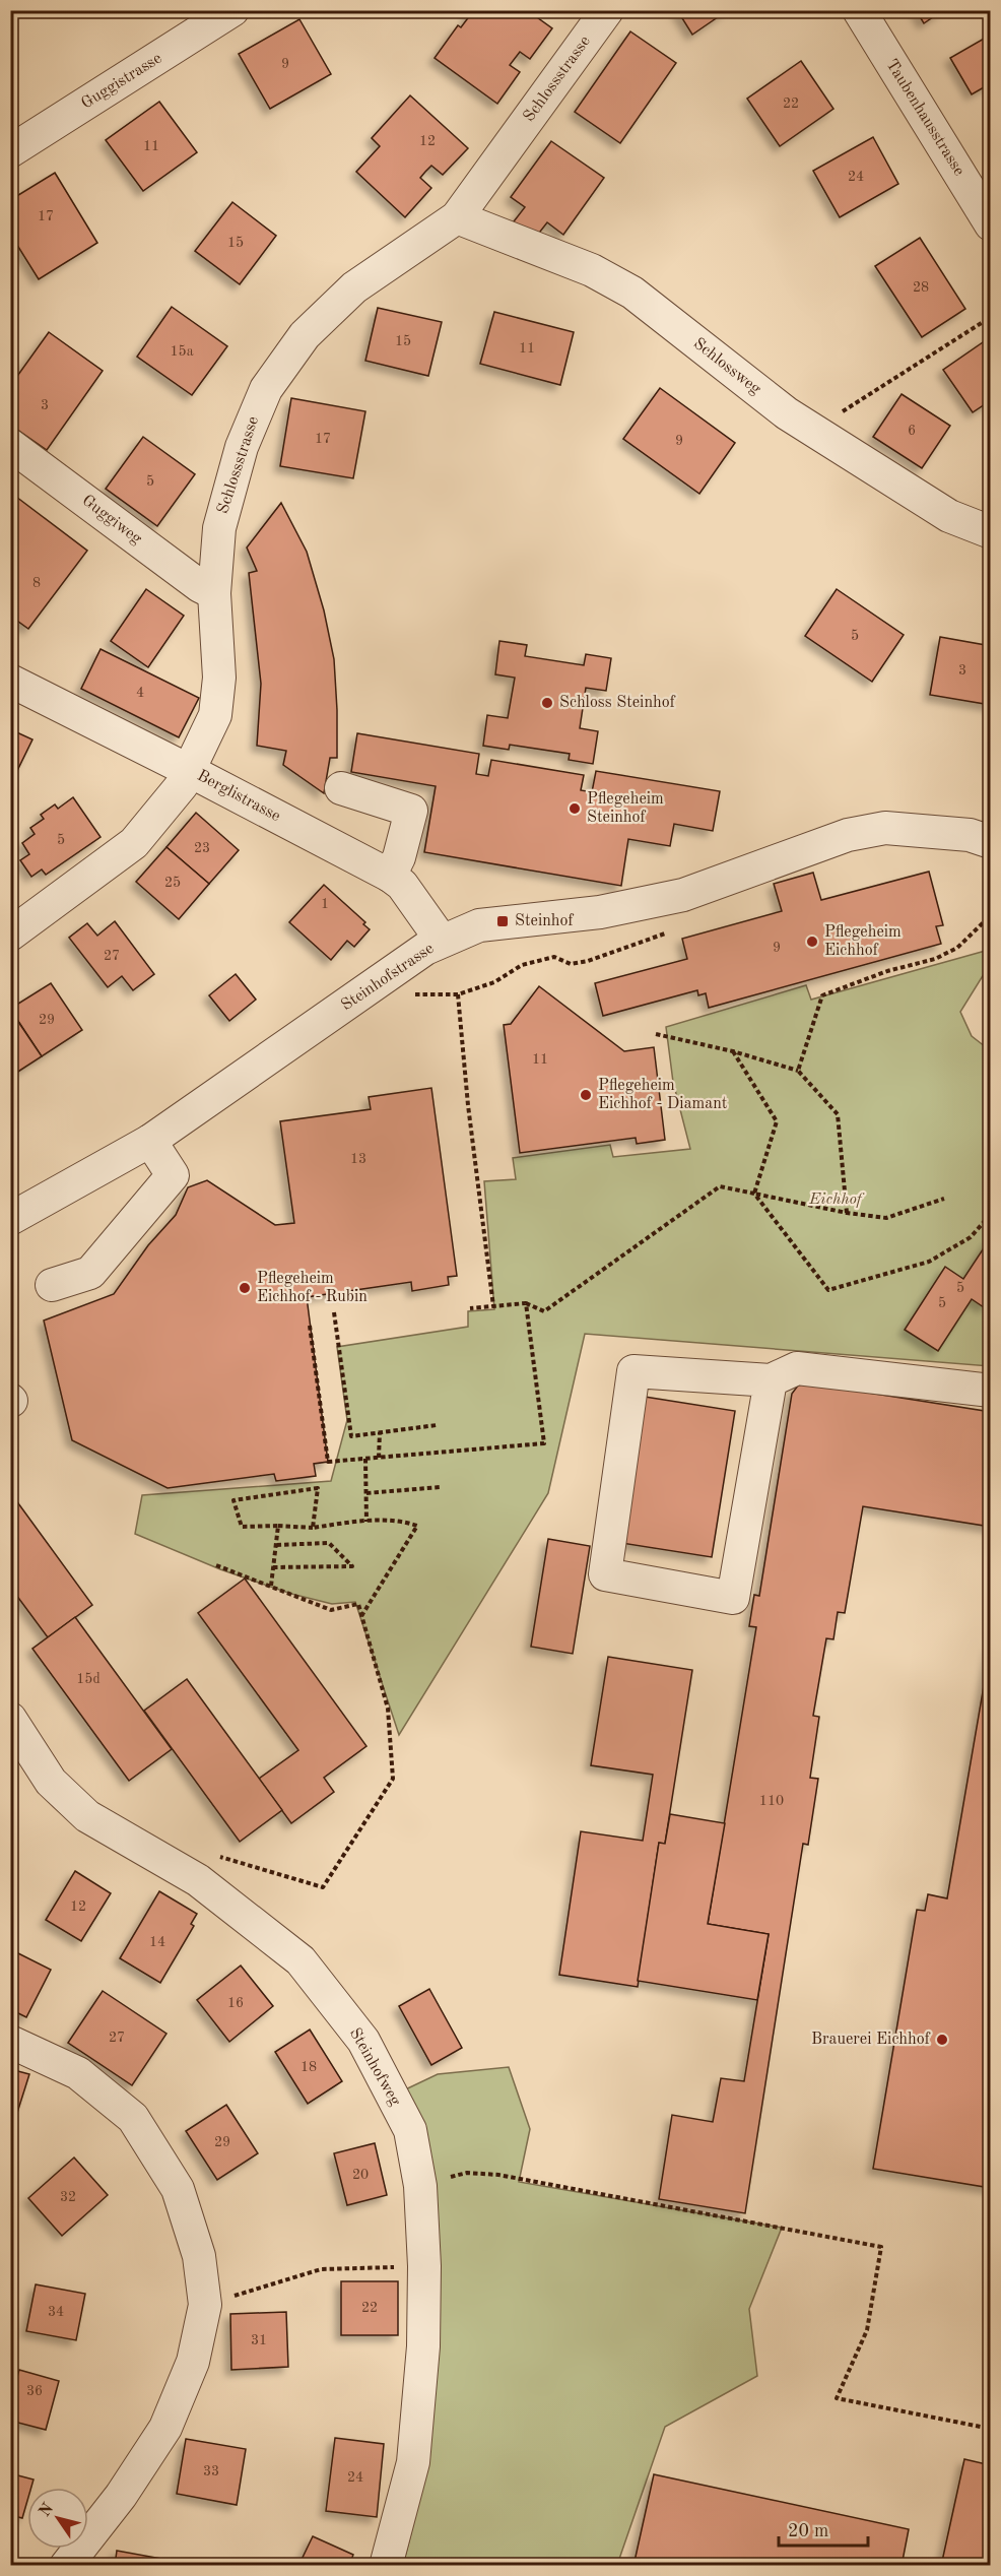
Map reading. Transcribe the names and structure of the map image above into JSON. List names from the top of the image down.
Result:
{
  "streets": {
    "street": [
      "Schlossstrasse",
      "Guggistrasse",
      "Taubenhausstrasse",
      "Schlossweg",
      "Guggiweg",
      "Berglistrasse",
      "Steinhofstrasse",
      "Steinhofweg"
    ]
  },
  "crossings": [
    ["Schlossstrasse", "Schlossweg"],
    ["Schlossstrasse", "Guggiweg"],
    ["Schlossstrasse", "Berglistrasse"],
    ["Berglistrasse", "Steinhofstrasse"]
  ],
  "parks": ["Eichhof"],
  "places": {
    "other": [
      "Schloss Steinhof",
      "Pflegeheim Steinhof",
      "Pflegeheim Eichhof",
      "Pflegeheim Eichhof - Diamant",
      "Pflegeheim Eichhof - Rubin",
      "Brauerei Eichhof"
    ],
    "transit": ["Steinhof"]
  },
  "house_numbers": [
    "9",
    "22",
    "12",
    "11",
    "24",
    "17",
    "15",
    "28",
    "15",
    "11",
    "15a",
    "3",
    "6",
    "17",
    "9",
    "5",
    "8",
    "5",
    "3",
    "4",
    "5",
    "23",
    "25",
    "1",
    "9",
    "27",
    "29",
    "11",
    "13",
    "5",
    "5",
    "15d",
    "110",
    "12",
    "14",
    "16",
    "27",
    "18",
    "29",
    "20",
    "32",
    "22",
    "34",
    "31",
    "36",
    "33",
    "24"
  ],
  "scale_bar": "20 m",
  "north": "top left"
}
